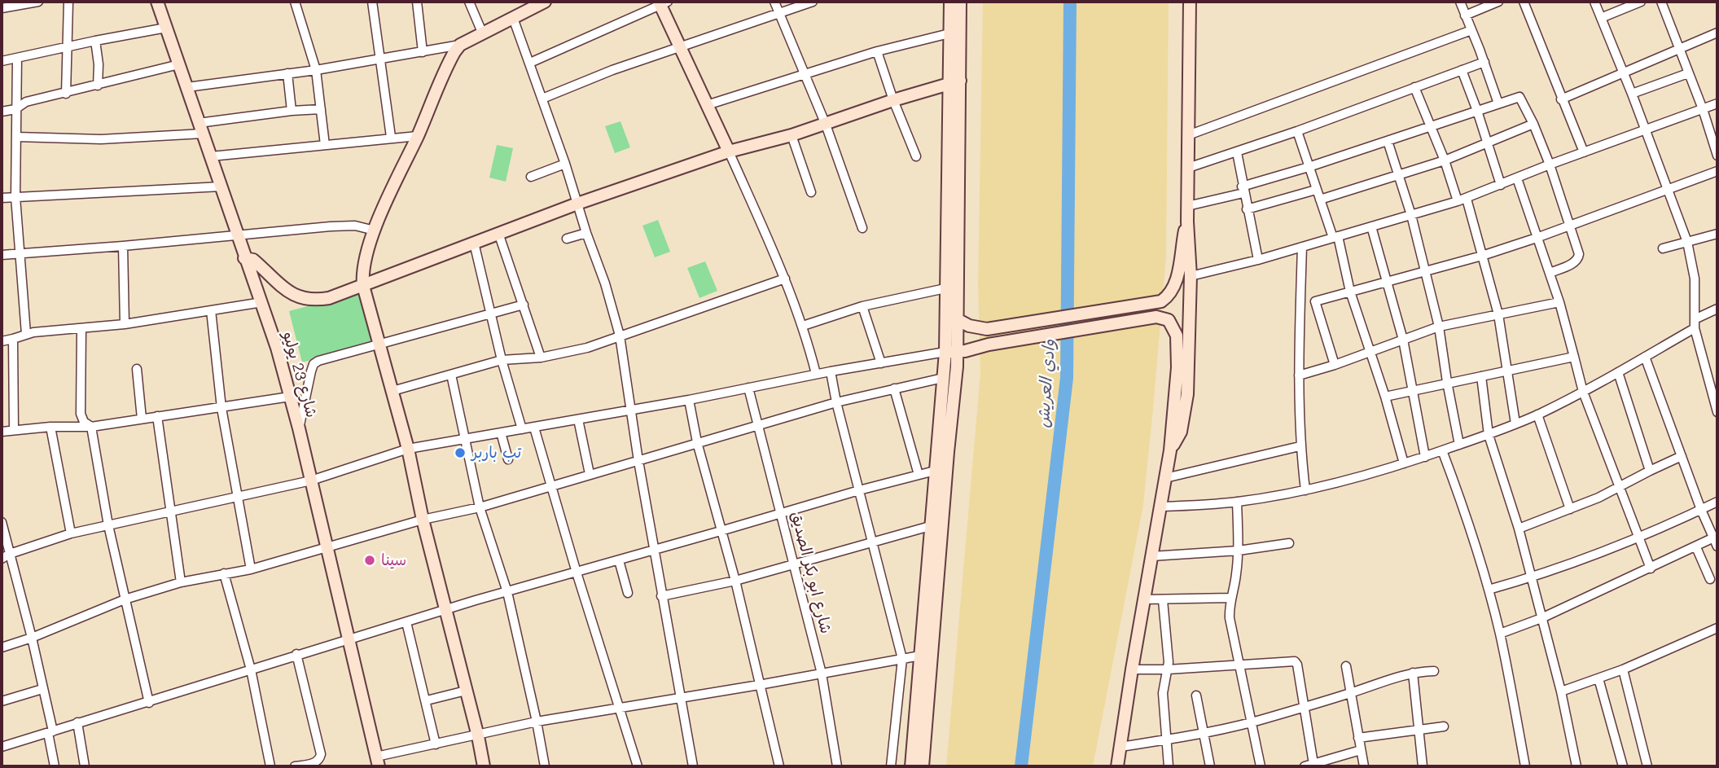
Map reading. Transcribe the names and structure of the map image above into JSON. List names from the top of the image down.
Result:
{
  "streets": {
    "street": ["شارع 23 يوليو", "شارع ابو بكر الصديق"]
  },
  "water": ["وادي العريش"],
  "places": ["تب باربر", "سينا"]
}
